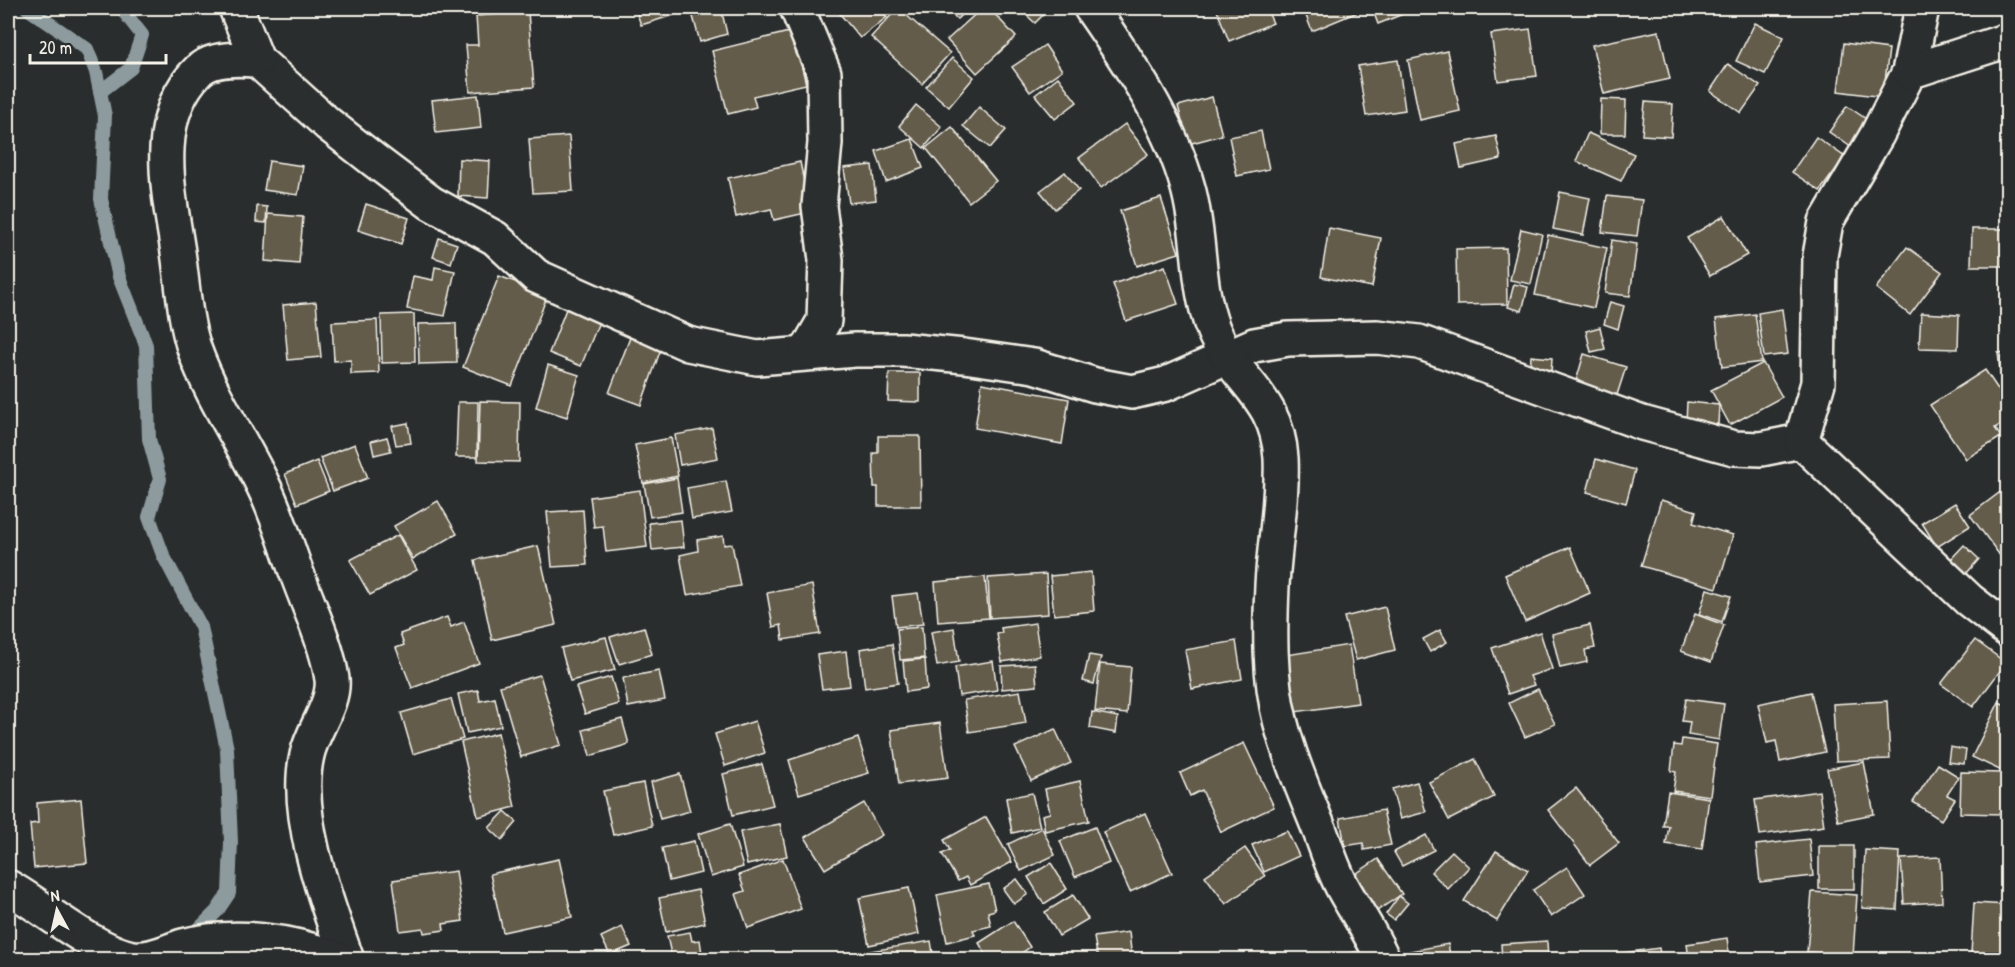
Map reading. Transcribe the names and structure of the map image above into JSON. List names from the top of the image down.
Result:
{
  "scale_bar": "20 m",
  "north": "top"
}
